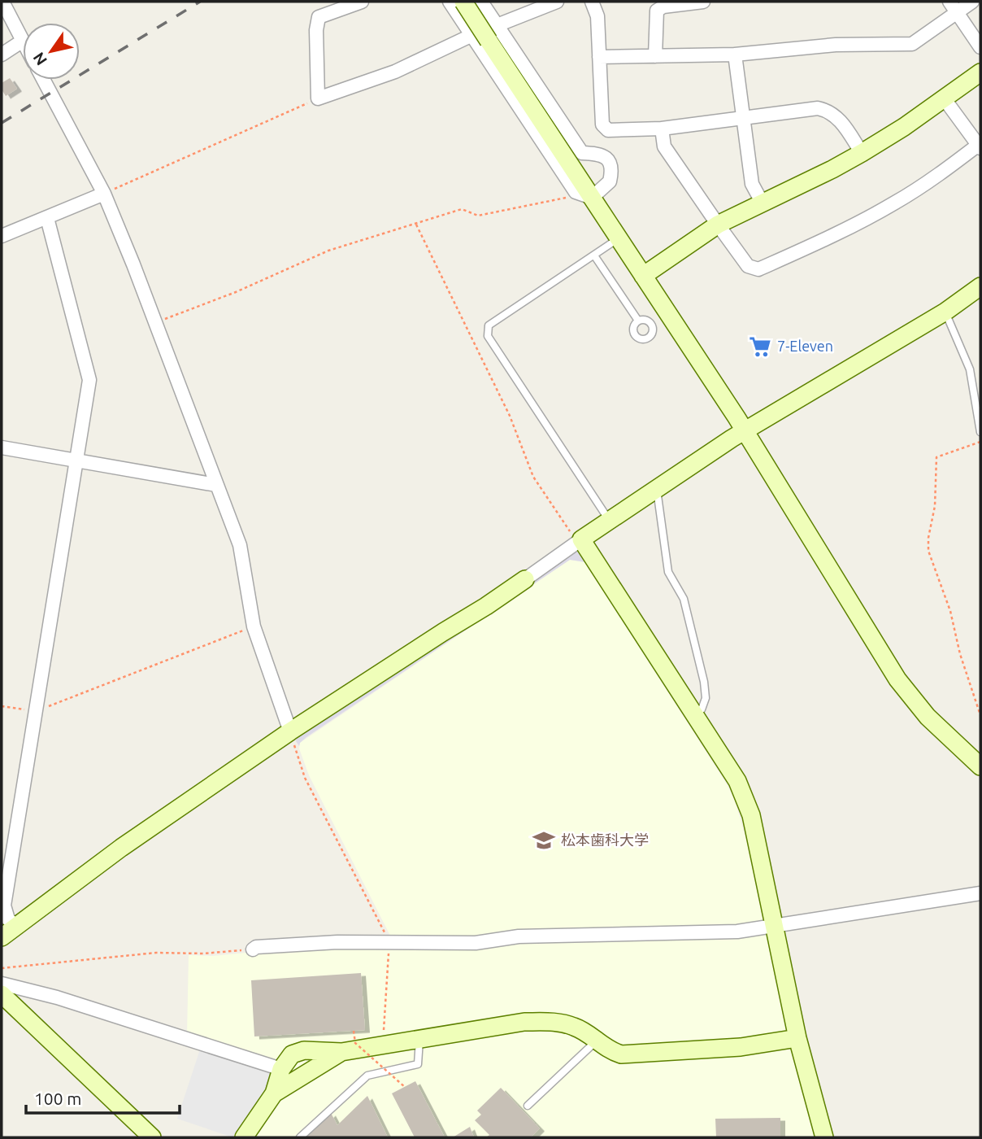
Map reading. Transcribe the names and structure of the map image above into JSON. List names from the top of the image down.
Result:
{
  "places": {
    "supermarket": ["7-Eleven"],
    "school or university": ["松本歯科大学"]
  },
  "scale_bar": "100 m",
  "north": "bottom left"
}
